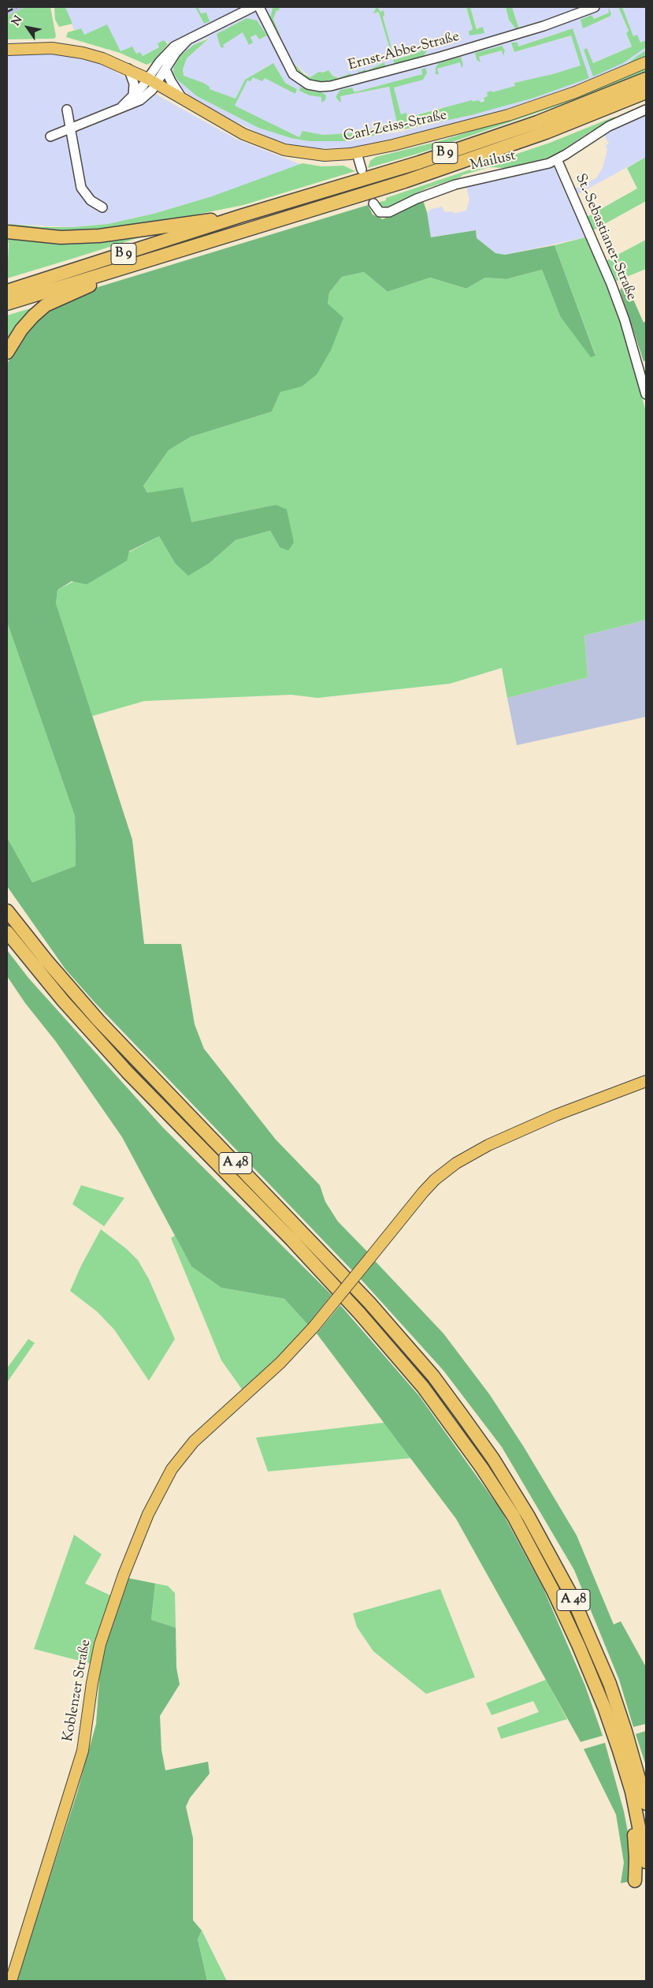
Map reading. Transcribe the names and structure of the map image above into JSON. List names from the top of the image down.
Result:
{
  "streets": {
    "highway": ["B 9", "A 48"],
    "main road": ["Carl-Zeiss-Straße", "Koblenzer Straße"],
    "street": ["Ernst-Abbe-Straße", "Mailust", "St.-Sebastianer-Straße"]
  },
  "crossings": [
    ["Mailust", "St.-Sebastianer-Straße"]
  ],
  "north": "top left"
}
